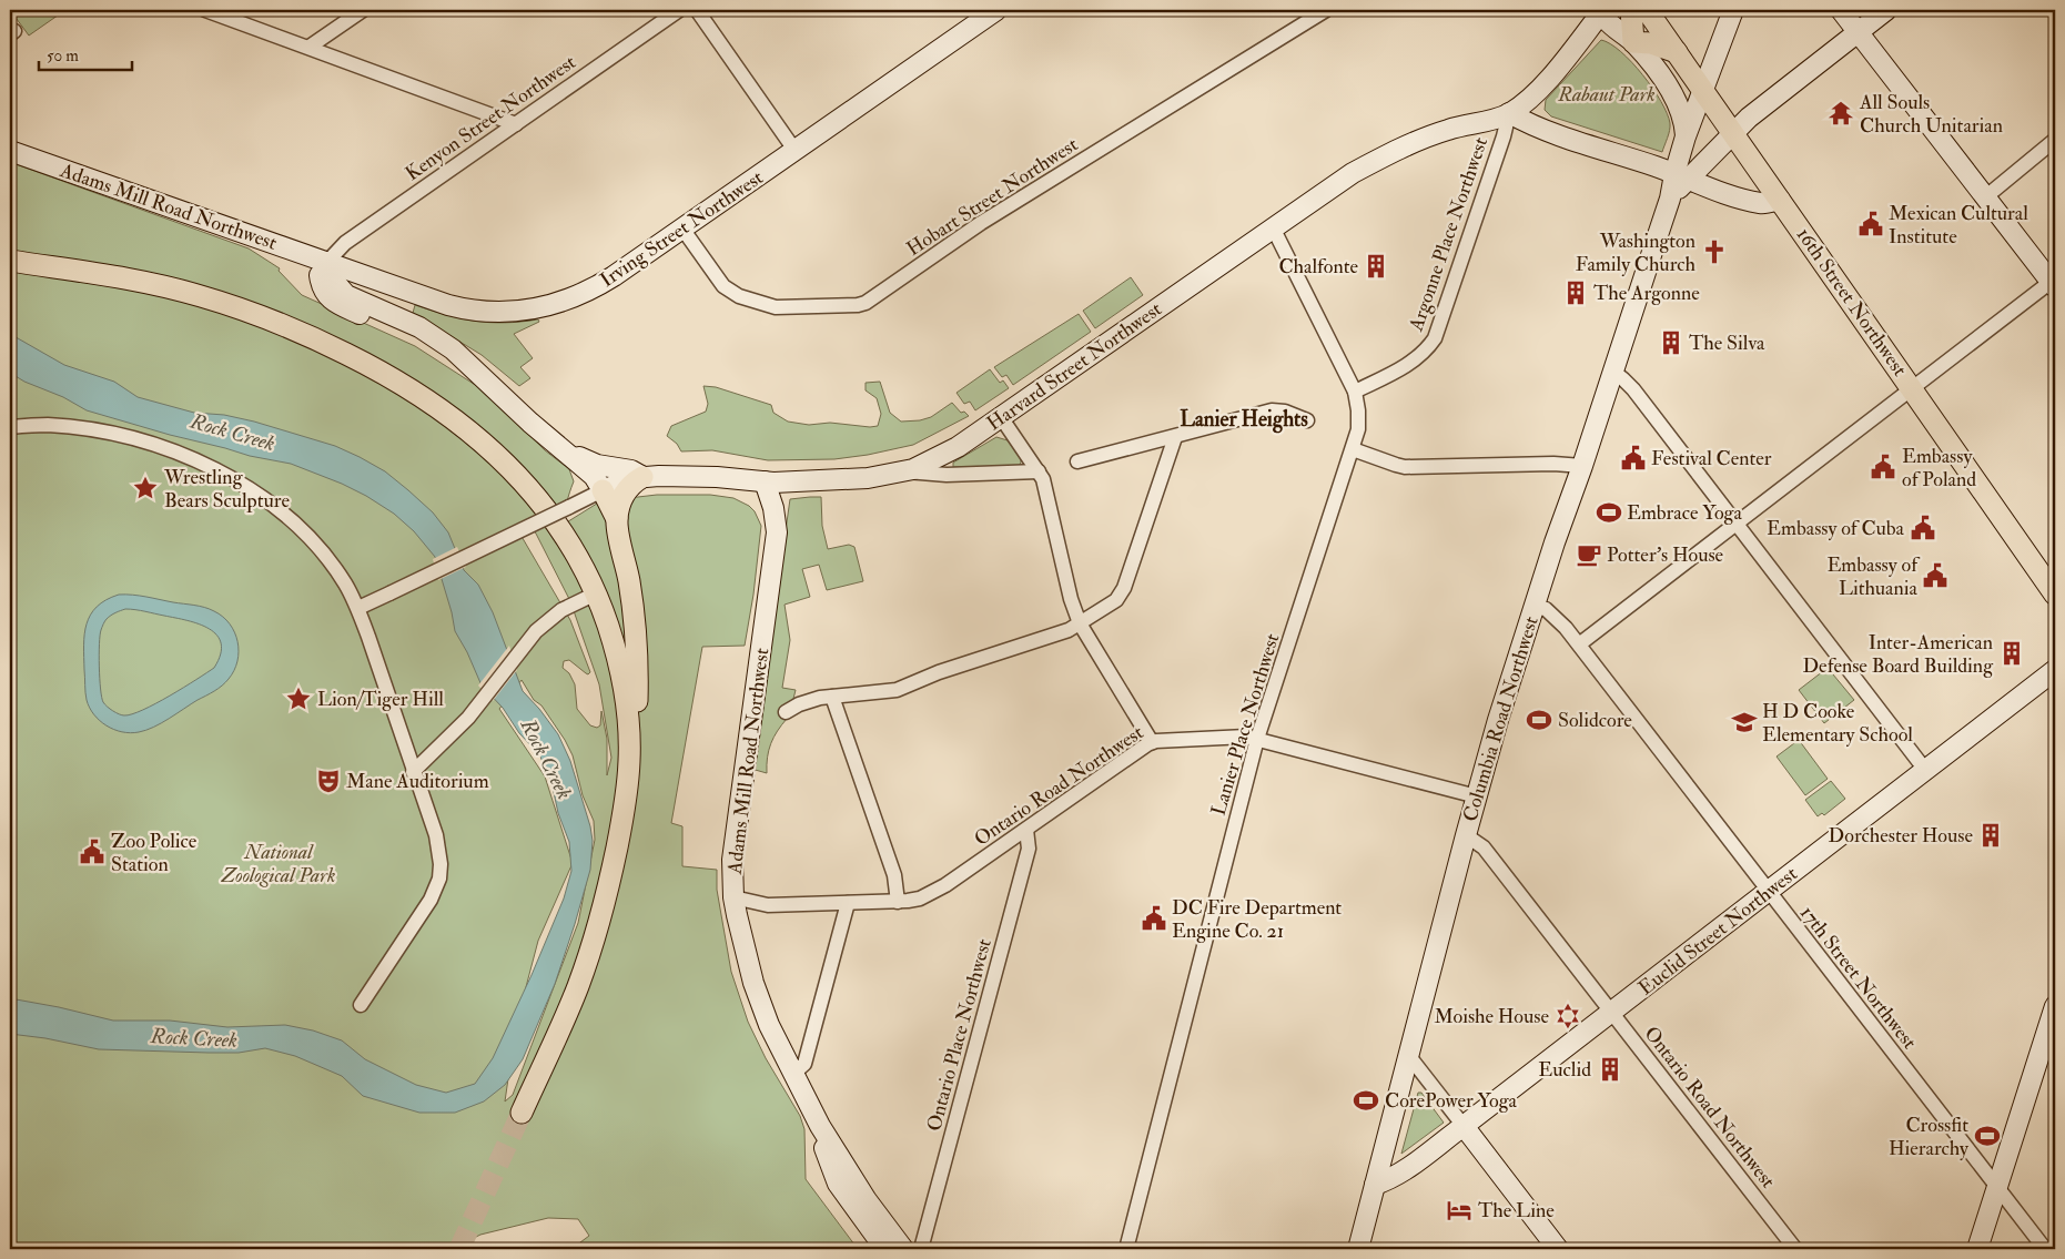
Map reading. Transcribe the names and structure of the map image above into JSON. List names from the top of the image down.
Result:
{
  "streets": {
    "main road": ["16th Street Northwest"],
    "street": [
      "Kenyon Street Northwest",
      "Hobart Street Northwest",
      "Adams Mill Road Northwest",
      "Irving Street Northwest",
      "Argonne Place Northwest",
      "Harvard Street Northwest",
      "Columbia Road Northwest",
      "Lanier Place Northwest",
      "Ontario Road Northwest",
      "Euclid Street Northwest",
      "17th Street Northwest",
      "Ontario Place Northwest"
    ]
  },
  "crossings": [
    ["Kenyon Street Northwest", "Adams Mill Road Northwest"],
    ["Kenyon Street Northwest", "Irving Street Northwest"],
    ["Hobart Street Northwest", "Irving Street Northwest"],
    ["Adams Mill Road Northwest", "Irving Street Northwest"],
    ["Adams Mill Road Northwest", "Harvard Street Northwest"],
    ["Adams Mill Road Northwest", "Ontario Road Northwest"],
    ["Argonne Place Northwest", "Harvard Street Northwest"],
    ["Argonne Place Northwest", "Lanier Place Northwest"],
    ["Harvard Street Northwest", "Lanier Place Northwest"],
    ["Columbia Road Northwest", "Ontario Road Northwest"],
    ["Columbia Road Northwest", "Euclid Street Northwest"],
    ["Columbia Road Northwest", "17th Street Northwest"],
    ["Lanier Place Northwest", "Ontario Road Northwest"],
    ["Ontario Road Northwest", "Euclid Street Northwest"],
    ["Ontario Road Northwest", "Ontario Place Northwest"],
    ["Euclid Street Northwest", "17th Street Northwest"]
  ],
  "districts": ["Lanier Heights"],
  "water": ["Rock Creek"],
  "parks": ["Rabaut Park", "National Zoological Park"],
  "places": {
    "temple": ["All Souls Church Unitarian"],
    "public building": [
      "Mexican Cultural Institute",
      "Festival Center",
      "Embassy of Poland",
      "Embassy of Cuba",
      "Embassy of Lithuania",
      "Zoo Police Station",
      "DC Fire Department Engine Co. 21"
    ],
    "church": ["Washington Family Church"],
    "building": [
      "Chalfonte",
      "The Argonne",
      "The Silva",
      "Inter-American Defense Board Building",
      "Dorchester House",
      "Euclid"
    ],
    "place": ["Wrestling Bears Sculpture", "Lion/Tiger Hill"],
    "sports": [
      "Embrace Yoga",
      "Solidcore",
      "CorePower Yoga",
      "Crossfit Hierarchy"
    ],
    "cafe": ["Potter's House"],
    "school or university": ["H D Cooke Elementary School"],
    "theatre": ["Mane Auditorium"],
    "synagogue": ["Moishe House"],
    "hotel": ["The Line"]
  },
  "scale_bar": "50 m"
}
